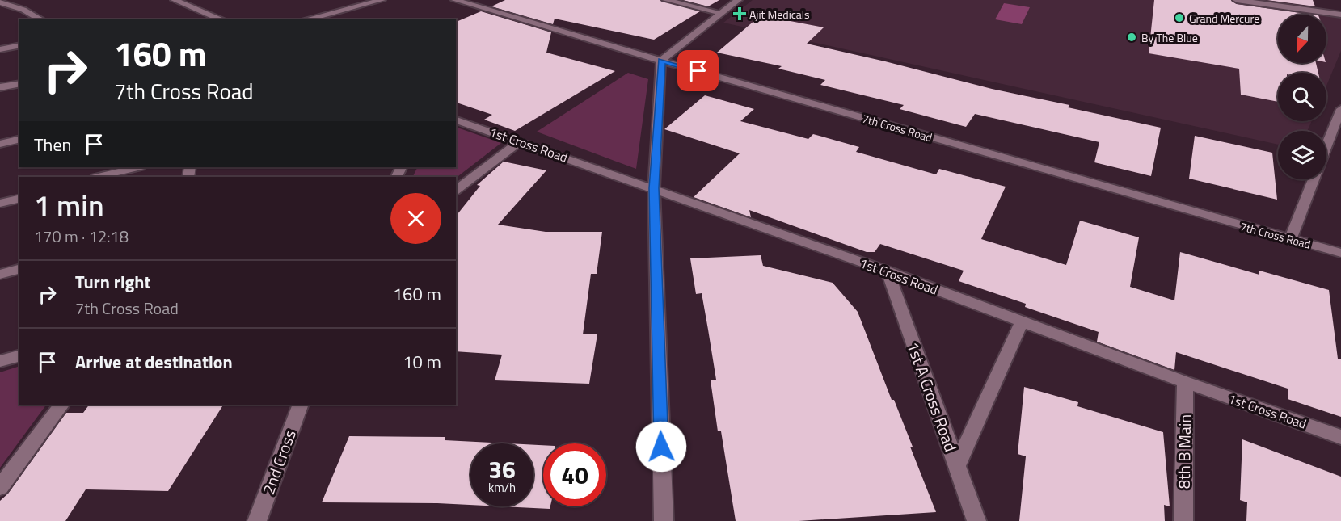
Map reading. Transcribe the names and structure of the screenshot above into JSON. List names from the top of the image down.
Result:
{
  "streets": {
    "street": [
      "7th Cross Road",
      "1st Cross Road",
      "1st A Cross Road",
      "8th B Main",
      "2nd Cross"
    ]
  },
  "crossings": [
    ["1st Cross Road", "1st A Cross Road"],
    ["1st Cross Road", "8th B Main"]
  ],
  "places": {
    "health": ["Ajit Medicals"],
    "other": ["Grand Mercure", "By The Blue"]
  },
  "north": "bottom",
  "page": {
    "turn": ["160 m", "7th Cross Road"],
    "then": "Then",
    "heading": ["1 min", "170 m · 12:18"],
    "list": [
      {
        "name": "Turn right",
        "note": "7th Cross Road",
        "value": "160 m"
      },
      {
        "name": "Arrive at destination",
        "value": "10 m"
      }
    ],
    "speed": "36 km/h",
    "limit": "40"
  }
}
